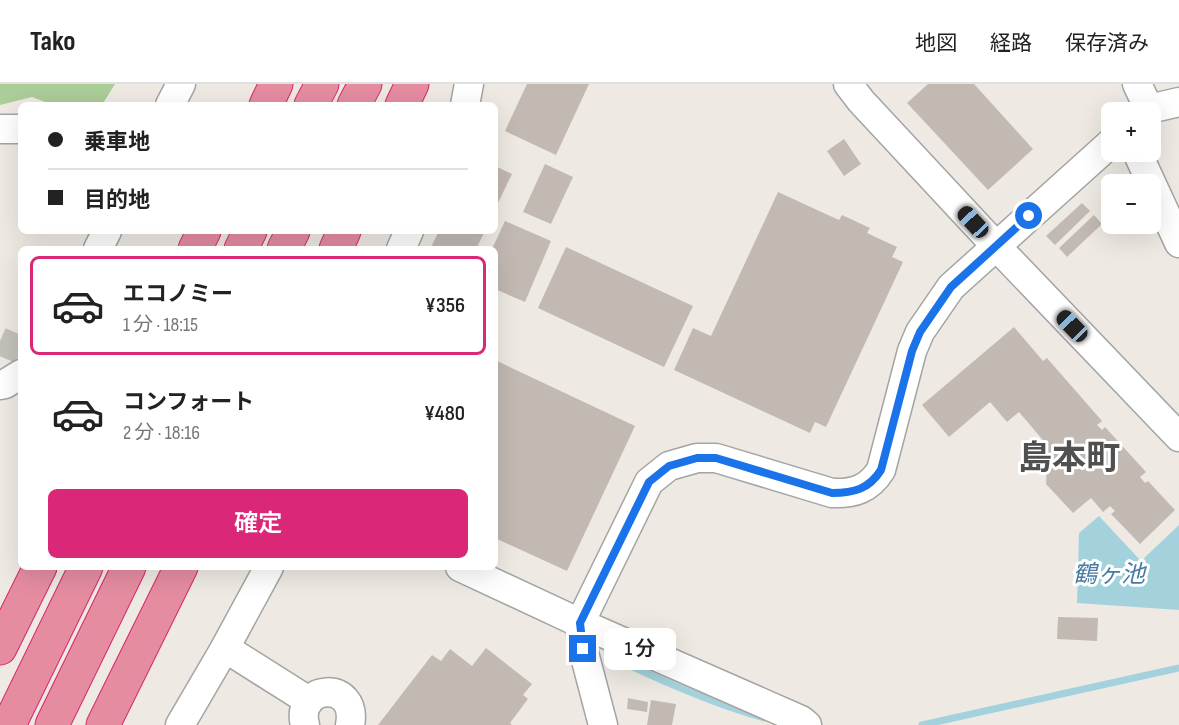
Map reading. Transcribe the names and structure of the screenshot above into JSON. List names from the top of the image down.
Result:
{
  "districts": ["島本町"],
  "water": ["鶴ヶ池"],
  "page": {
    "header": "Tako",
    "nav": ["地図", "経路", "保存済み"],
    "map_buttons": ["+", "−"],
    "banner": ["乗車地", "目的地"],
    "list": [
      {
        "name": "エコノミー",
        "note": "1 分 · 18:15",
        "value": "¥356"
      },
      {
        "name": "コンフォート",
        "note": "2 分 · 18:16",
        "value": "¥480"
      }
    ],
    "buttons": "確定",
    "bubble": "1 分"
  }
}
